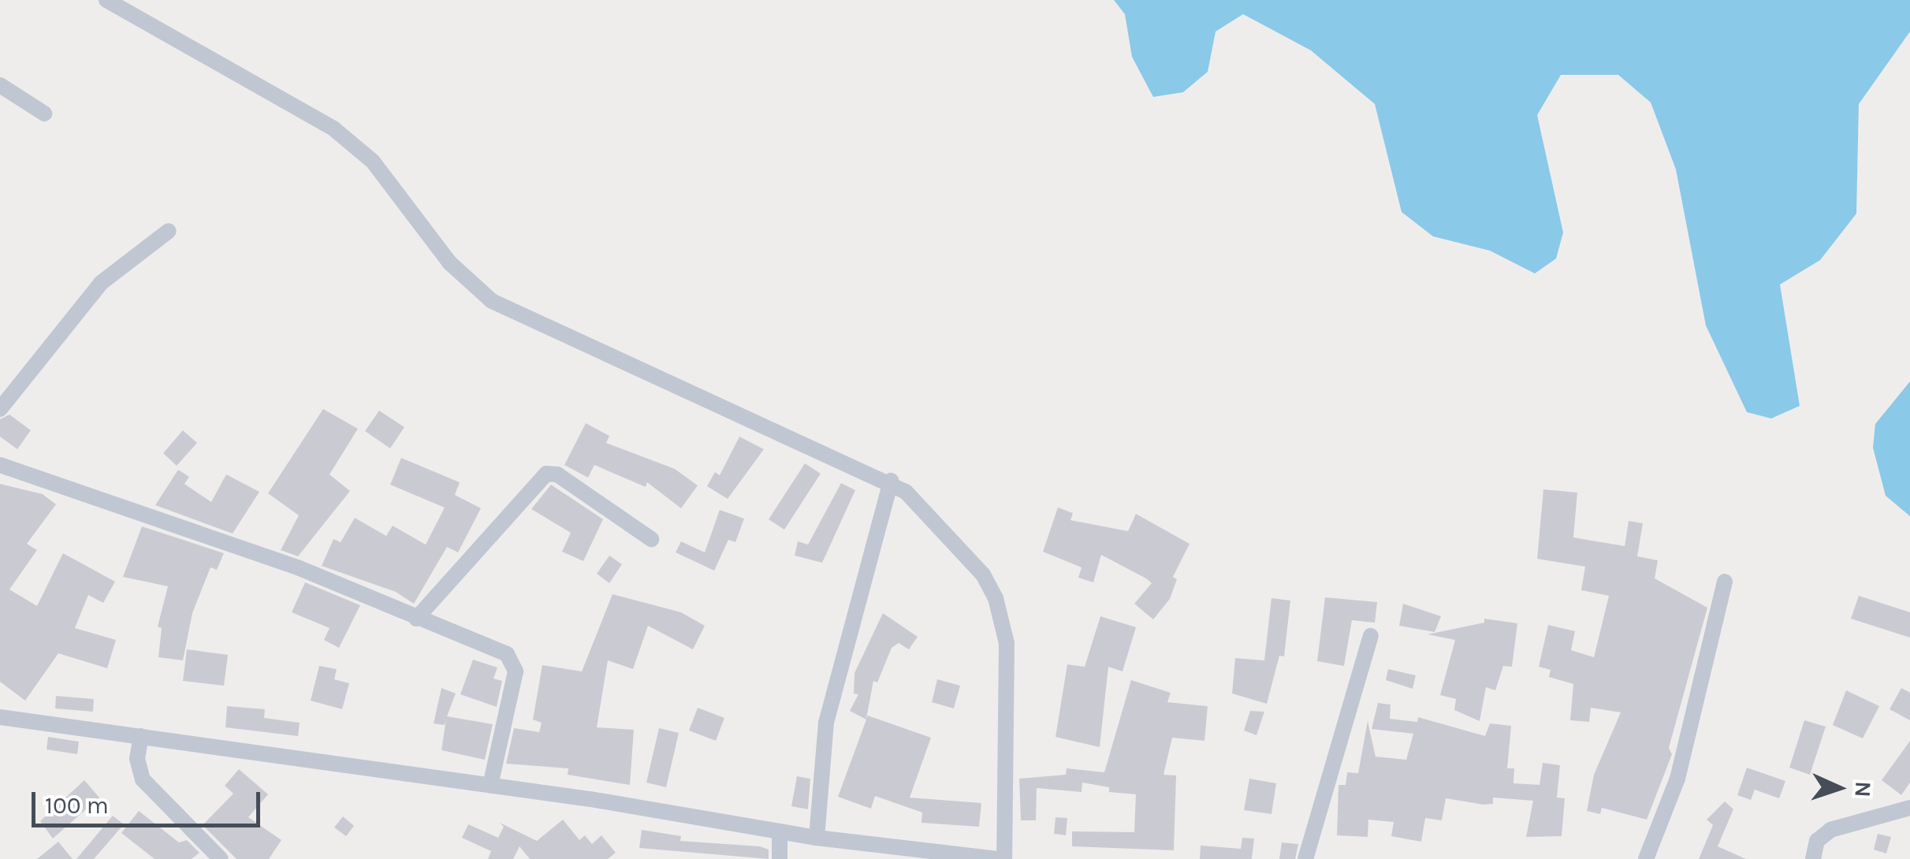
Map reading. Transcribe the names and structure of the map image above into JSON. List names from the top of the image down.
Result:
{
  "scale_bar": "100 m",
  "north": "right"
}
